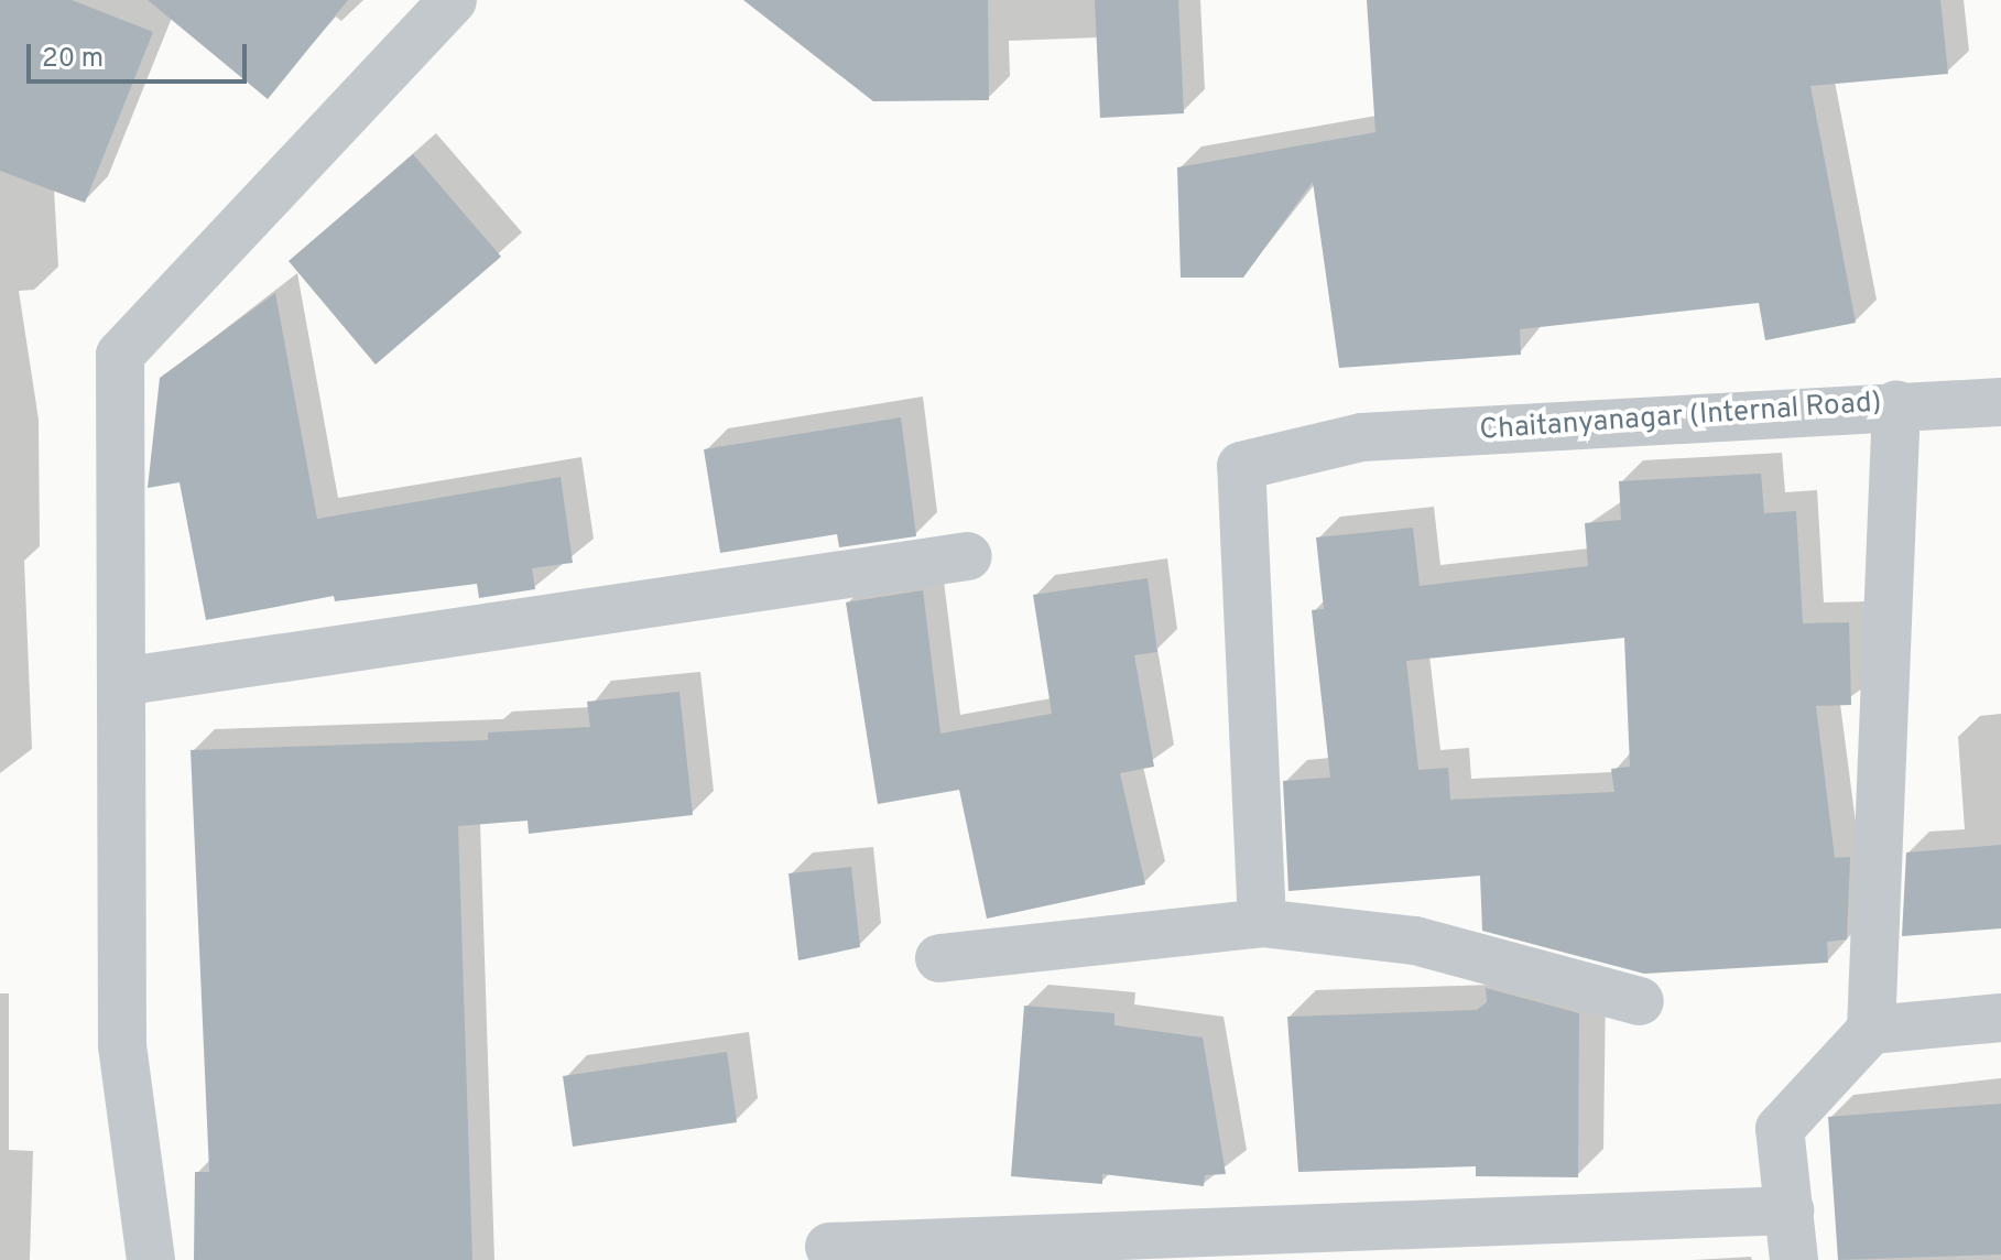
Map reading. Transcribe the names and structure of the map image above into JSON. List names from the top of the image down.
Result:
{
  "streets": {
    "street": ["Chaitanyanagar (Internal Road)"]
  },
  "scale_bar": "20 m"
}
